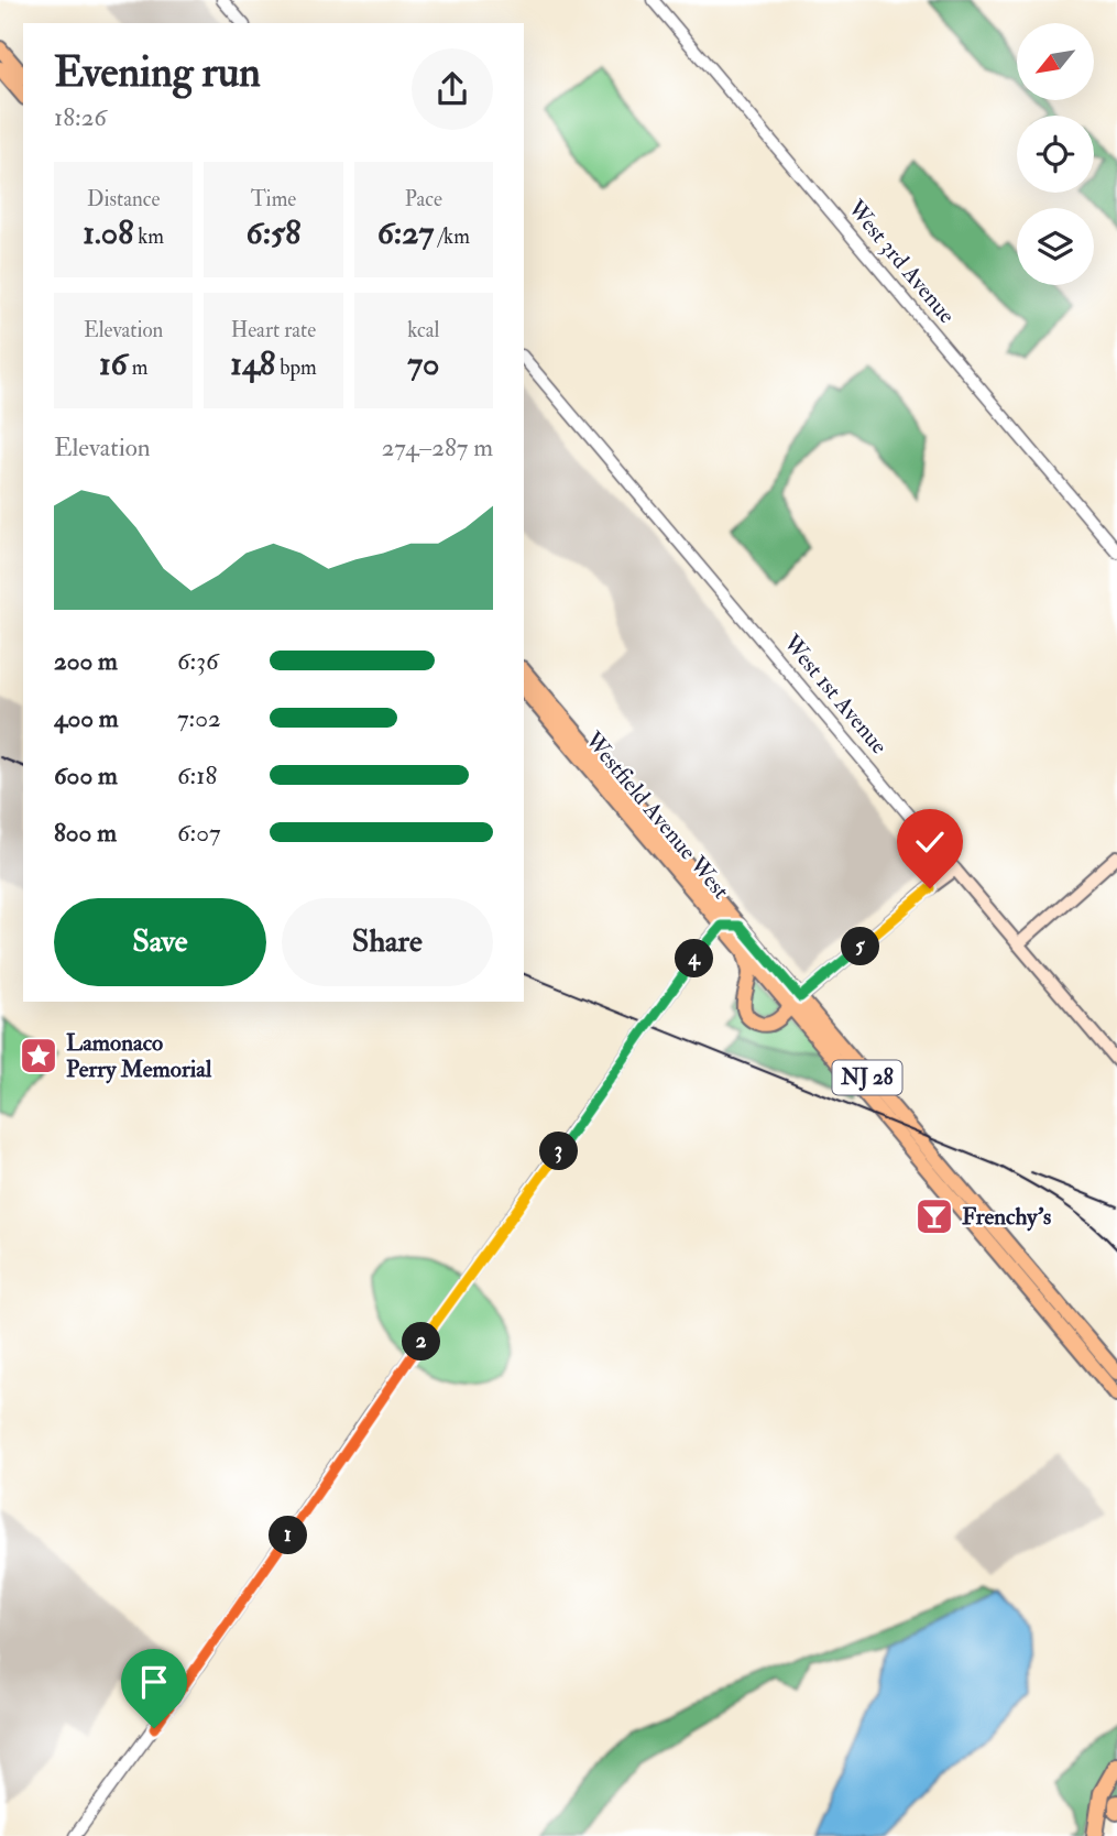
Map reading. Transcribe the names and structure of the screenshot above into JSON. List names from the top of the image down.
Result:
{
  "streets": {
    "main road": ["West 1st Avenue", "Westfield Avenue West", "NJ 28"],
    "street": ["West 3rd Avenue"]
  },
  "places": {
    "place": ["Lamonaco Perry Memorial"],
    "bar": ["Frenchy's"]
  },
  "north": "bottom left",
  "page": {
    "heading": ["Evening run", "18:26"],
    "stats": [
      ["Distance", "1.08 km"],
      ["Time", "6:58"],
      ["Pace", "6:27 /km"],
      ["Elevation", "16 m"],
      ["Heart rate", "148 bpm"],
      ["kcal", "70"]
    ],
    "chart": ["Elevation", "274–287 m"],
    "list": [
      {
        "name": "200 m",
        "note": "6:36"
      },
      {
        "name": "400 m",
        "note": "7:02"
      },
      {
        "name": "600 m",
        "note": "6:18"
      },
      {
        "name": "800 m",
        "note": "6:07"
      }
    ],
    "buttons": ["Save", "Share"],
    "pins": [
      "5",
      "4",
      "3",
      "2",
      "1"
    ]
  }
}
